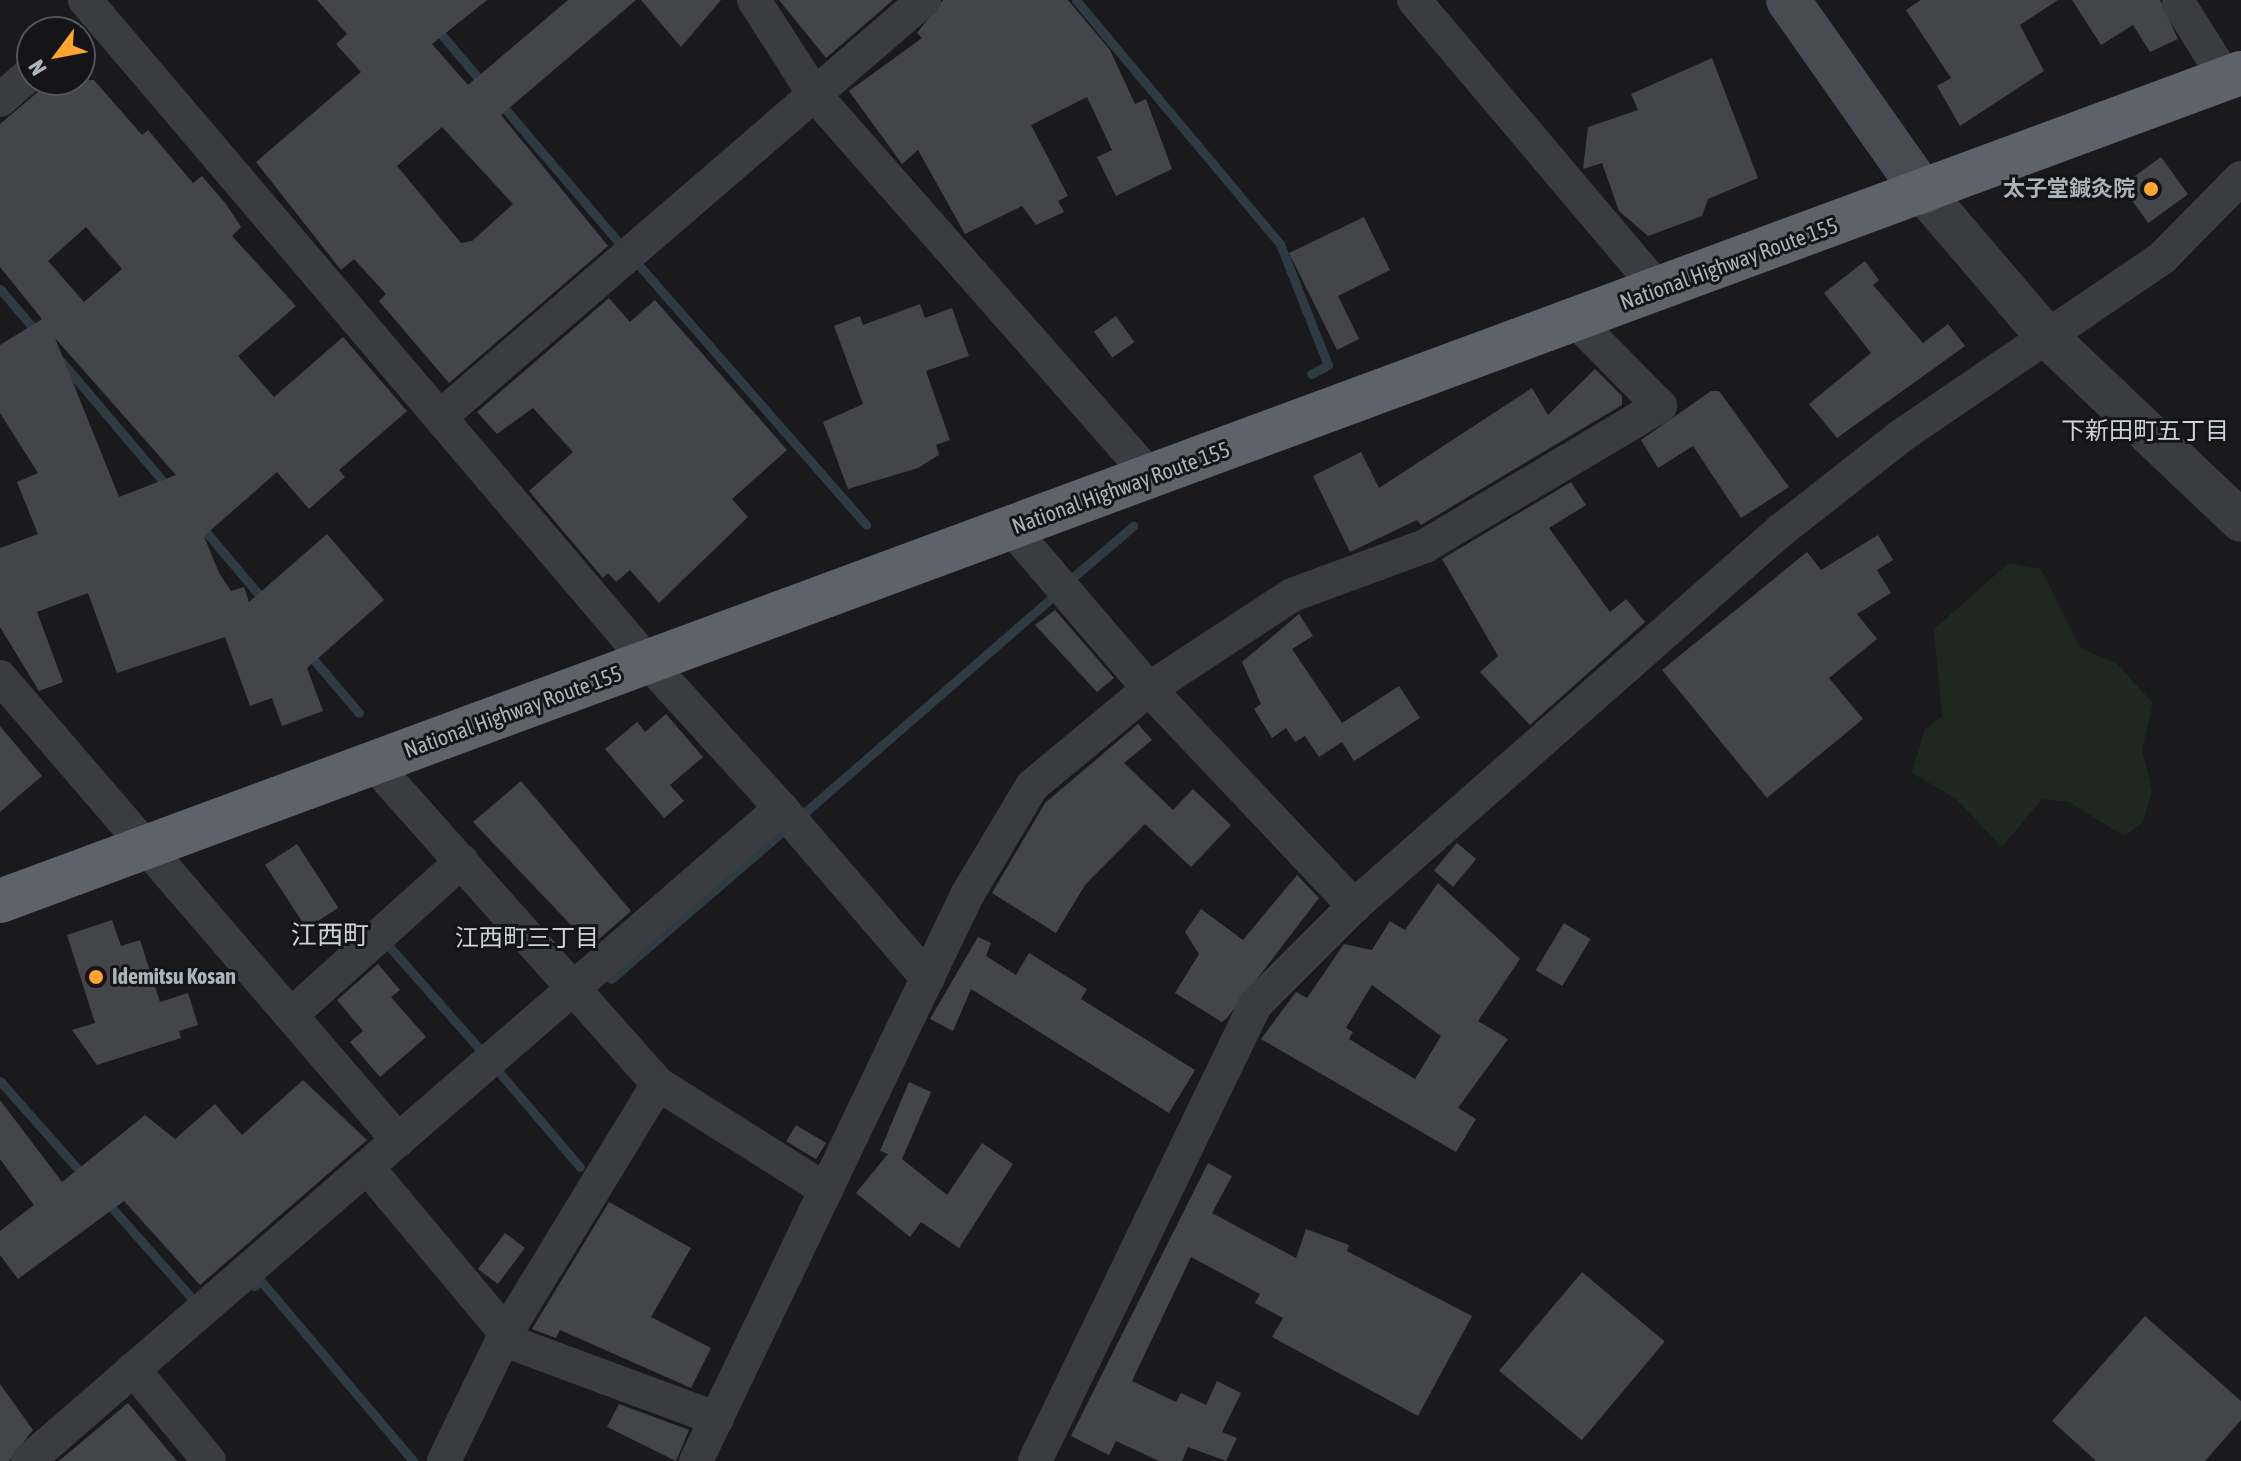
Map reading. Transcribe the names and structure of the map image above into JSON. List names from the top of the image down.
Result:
{
  "streets": {
    "highway": ["National Highway Route 155"]
  },
  "districts": ["下新田町五丁目", "江西町", "江西町三丁目"],
  "places": ["太子堂鍼灸院", "Idemitsu Kosan"],
  "north": "bottom left"
}
